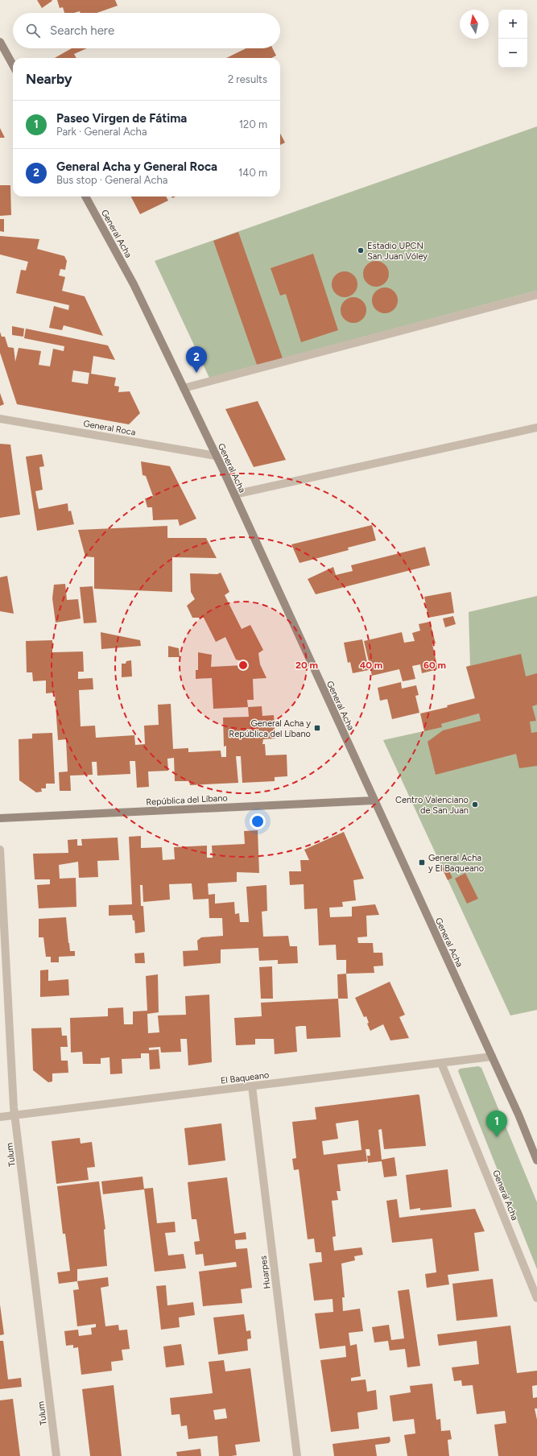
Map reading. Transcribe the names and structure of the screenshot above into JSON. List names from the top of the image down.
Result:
{
  "streets": {
    "main road": ["General Acha", "República del Líbano"],
    "street": [
      "General Roca",
      "El Baqueano",
      "Tulum",
      "Huarpes"
    ]
  },
  "crossings": [
    ["General Acha", "General Roca"],
    ["General Acha", "República del Líbano"],
    ["General Acha", "El Baqueano"],
    ["El Baqueano", "Tulum"],
    ["El Baqueano", "Huarpes"]
  ],
  "places": {
    "other": ["Estadio UPCN San Juan Vóley", "Centro Valenciano de San Juan"],
    "transit": ["General Acha y República del Líbano", "General Acha y El Baqueano"]
  },
  "north": "top",
  "page": {
    "map_buttons": ["+", "−"],
    "search": "Search here",
    "heading": ["Nearby", "2 results"],
    "list": [
      {
        "mark": "1",
        "name": "Paseo Virgen de Fátima",
        "note": "Park · General Acha",
        "value": "120 m"
      },
      {
        "mark": "2",
        "name": "General Acha y General Roca",
        "note": "Bus stop · General Acha",
        "value": "140 m"
      }
    ],
    "pins": ["2", "1"]
  },
  "rings": ["20 m", "40 m", "60 m"]
}
